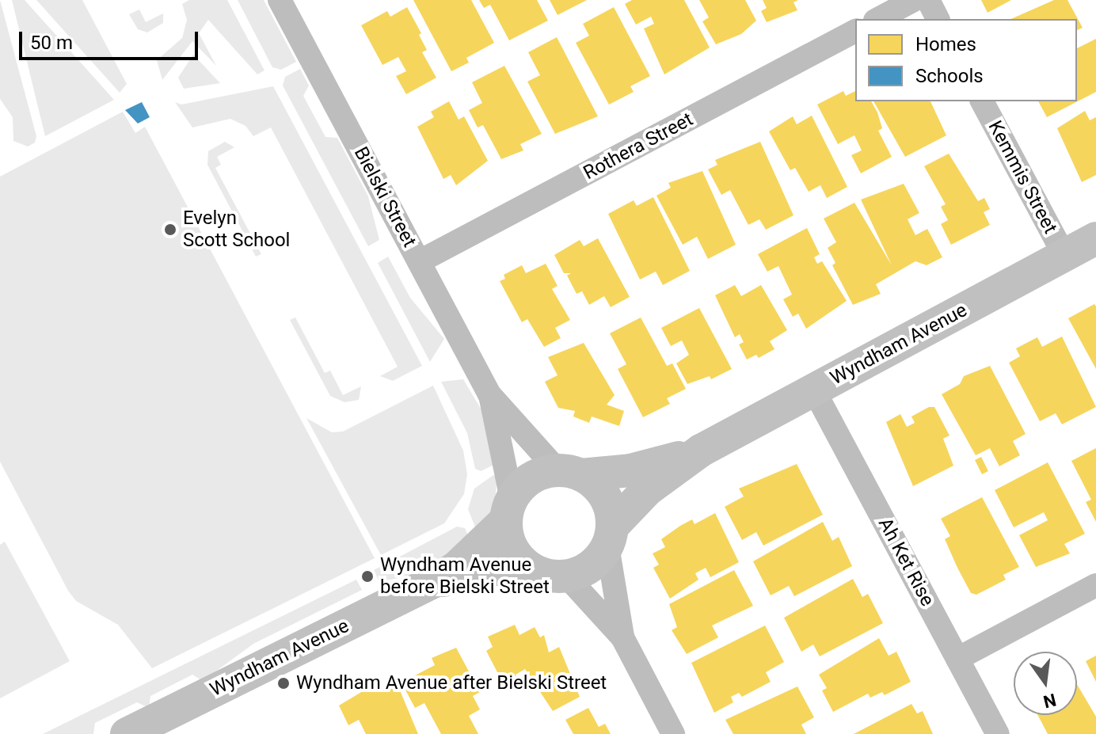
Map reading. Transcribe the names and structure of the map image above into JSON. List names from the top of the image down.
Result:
{
  "streets": {
    "street": [
      "Rothera Street",
      "Kemmis Street",
      "Bielski Street",
      "Wyndham Avenue",
      "Ah Ket Rise"
    ]
  },
  "crossings": [
    ["Rothera Street", "Bielski Street"],
    ["Kemmis Street", "Wyndham Avenue"],
    ["Bielski Street", "Wyndham Avenue"],
    ["Wyndham Avenue", "Ah Ket Rise"]
  ],
  "places": ["Evelyn Scott School", "Wyndham Avenue before Bielski Street", "Wyndham Avenue after Bielski Street"],
  "legend": ["Homes", "Schools"],
  "scale_bar": "50 m",
  "north": "bottom"
}
